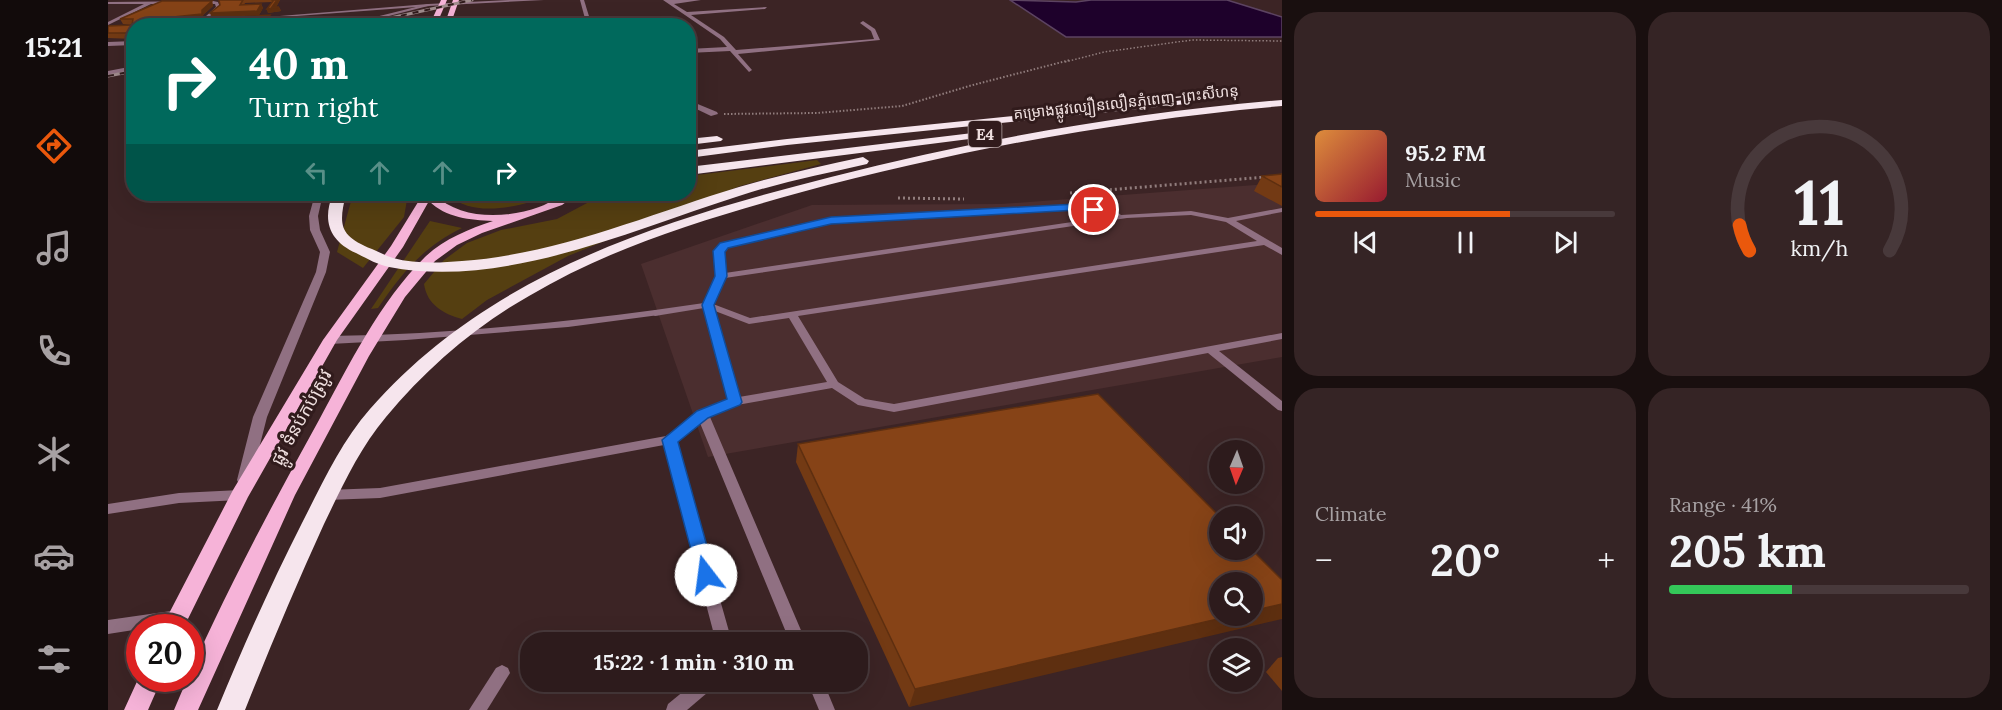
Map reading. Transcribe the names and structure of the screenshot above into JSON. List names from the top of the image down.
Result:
{
  "streets": {
    "highway": ["គម្រោងផ្លូវល្បឿនលឿនភ្នំពេញ-ព្រះសីហនុ", "E4"],
    "main road": ["ផ្លូវ ទំនប់កប់ស្រូវ"]
  },
  "north": "bottom",
  "page": {
    "tabs": "15:21",
    "turn": ["40 m", "Turn right"],
    "song": ["95.2 FM", "Music"],
    "tile": [
      "Climate",
      ["Range · 41%", "205 km"]
    ],
    "heat": ["−", "20°", "+"],
    "limit": "20",
    "trip": "15:22 · 1 min · 310 m",
    "gauge": ["11", "km/h"]
  }
}
